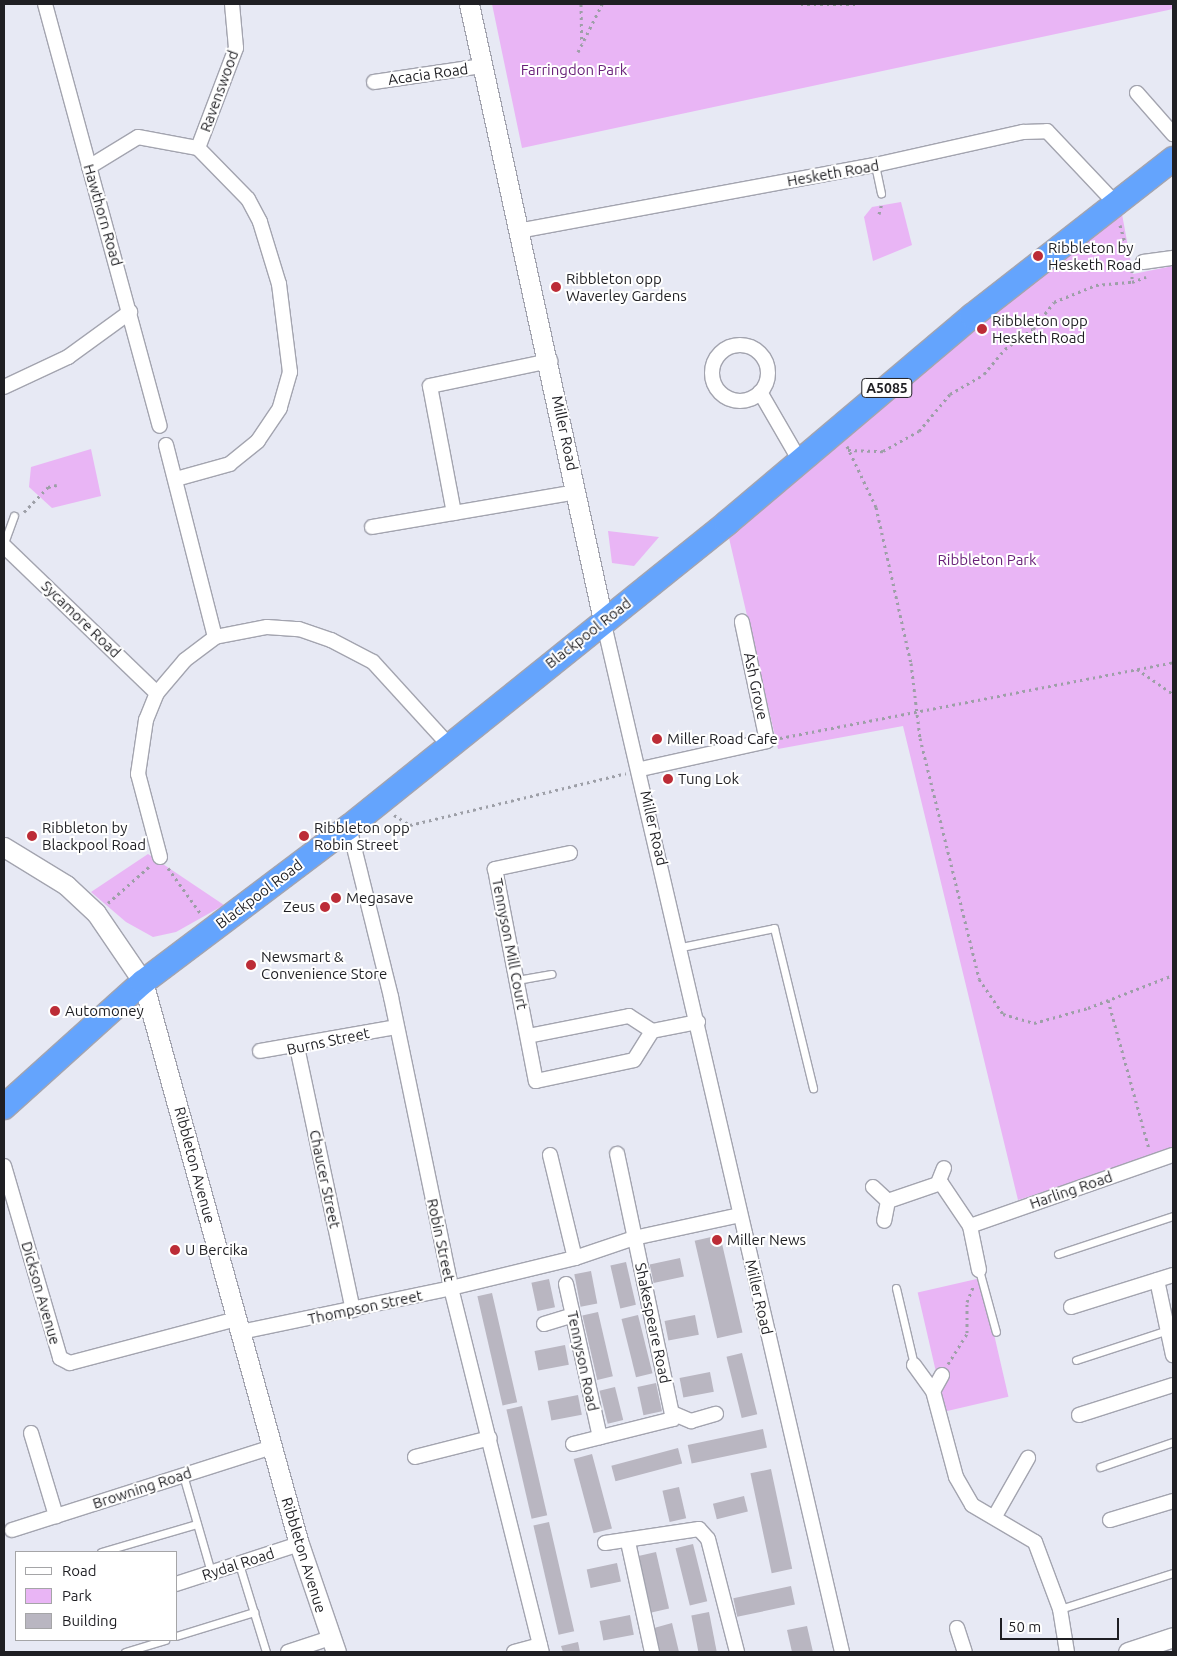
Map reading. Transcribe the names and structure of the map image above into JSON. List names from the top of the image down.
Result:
{
  "streets": {
    "highway": ["A5085", "Blackpool Road"],
    "main road": ["Miller Road", "Ribbleton Avenue"],
    "street": [
      "Acacia Road",
      "Ravenswood",
      "Hesketh Road",
      "Hawthorn Road",
      "Sycamore Road",
      "Ash Grove",
      "Tennyson Mill Court",
      "Burns Street",
      "Chaucer Street",
      "Harling Road",
      "Robin Street",
      "Dickson Avenue",
      "Thompson Street",
      "Shakespeare Road",
      "Tennyson Road",
      "Browning Road",
      "Rydal Road"
    ]
  },
  "crossings": [
    ["Acacia Road", "Miller Road"],
    ["Hesketh Road", "Miller Road"],
    ["Hesketh Road", "Blackpool Road"],
    ["Miller Road", "Blackpool Road"],
    ["Miller Road", "Ash Grove"],
    ["Miller Road", "Thompson Street"],
    ["Blackpool Road", "Ribbleton Avenue"],
    ["Blackpool Road", "Robin Street"],
    ["Burns Street", "Chaucer Street"],
    ["Burns Street", "Robin Street"],
    ["Ribbleton Avenue", "Dickson Avenue"],
    ["Ribbleton Avenue", "Thompson Street"],
    ["Ribbleton Avenue", "Browning Road"],
    ["Ribbleton Avenue", "Rydal Road"],
    ["Chaucer Street", "Thompson Street"],
    ["Robin Street", "Thompson Street"],
    ["Dickson Avenue", "Thompson Street"],
    ["Thompson Street", "Shakespeare Road"]
  ],
  "parks": ["Farringdon Park", "Ribbleton Park"],
  "places": [
    "Ribbleton by Hesketh Road",
    "Ribbleton opp Waverley Gardens",
    "Ribbleton opp Hesketh Road",
    "Miller Road Cafe",
    "Tung Lok",
    "Ribbleton by Blackpool Road",
    "Ribbleton opp Robin Street",
    "Megasave",
    "Zeus",
    "Newsmart & Convenience Store",
    "Automoney",
    "Miller News",
    "U Bercika"
  ],
  "legend": ["Road", "Park", "Building"],
  "scale_bar": "50 m"
}
